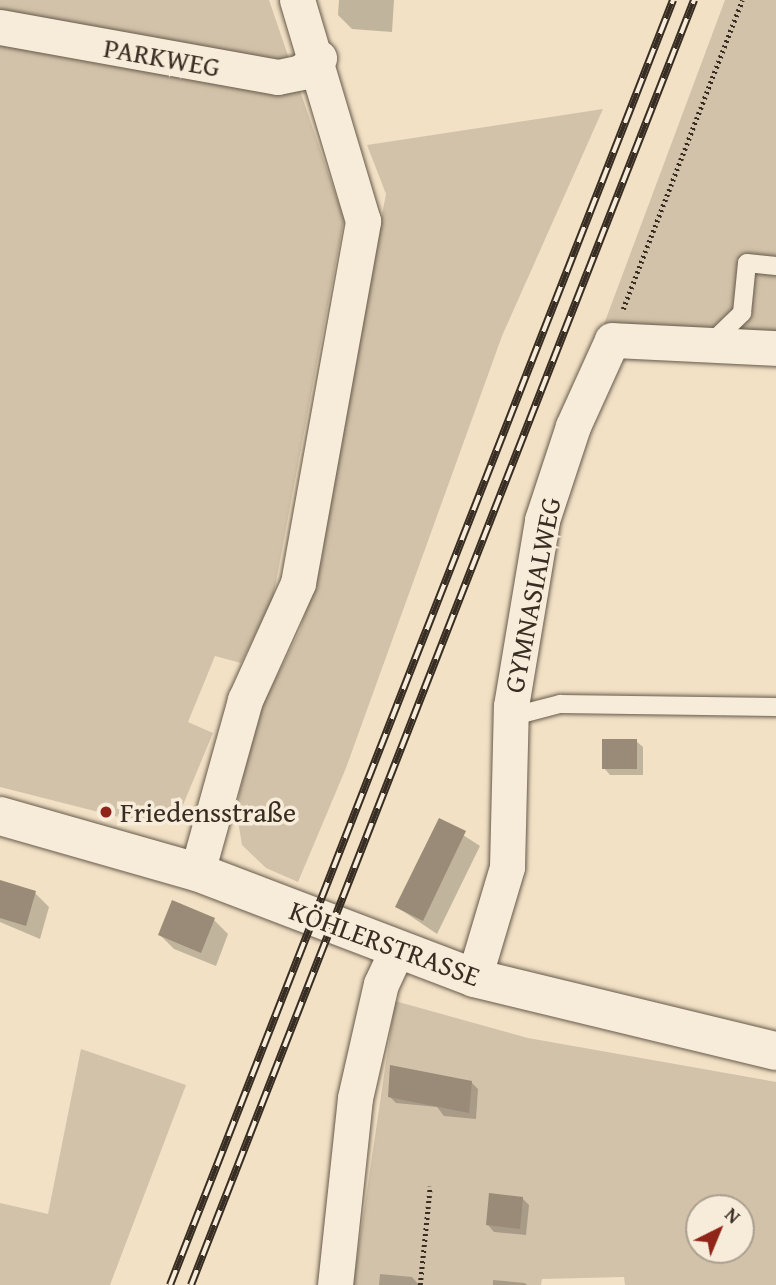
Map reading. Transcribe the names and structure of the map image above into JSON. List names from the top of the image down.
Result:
{
  "streets": {
    "street": ["PARKWEG", "GYMNASIALWEG", "KÖHLERSTRASSE"]
  },
  "crossings": [
    ["GYMNASIALWEG", "KÖHLERSTRASSE"]
  ],
  "places": ["Friedensstraße"],
  "north": "top right"
}
